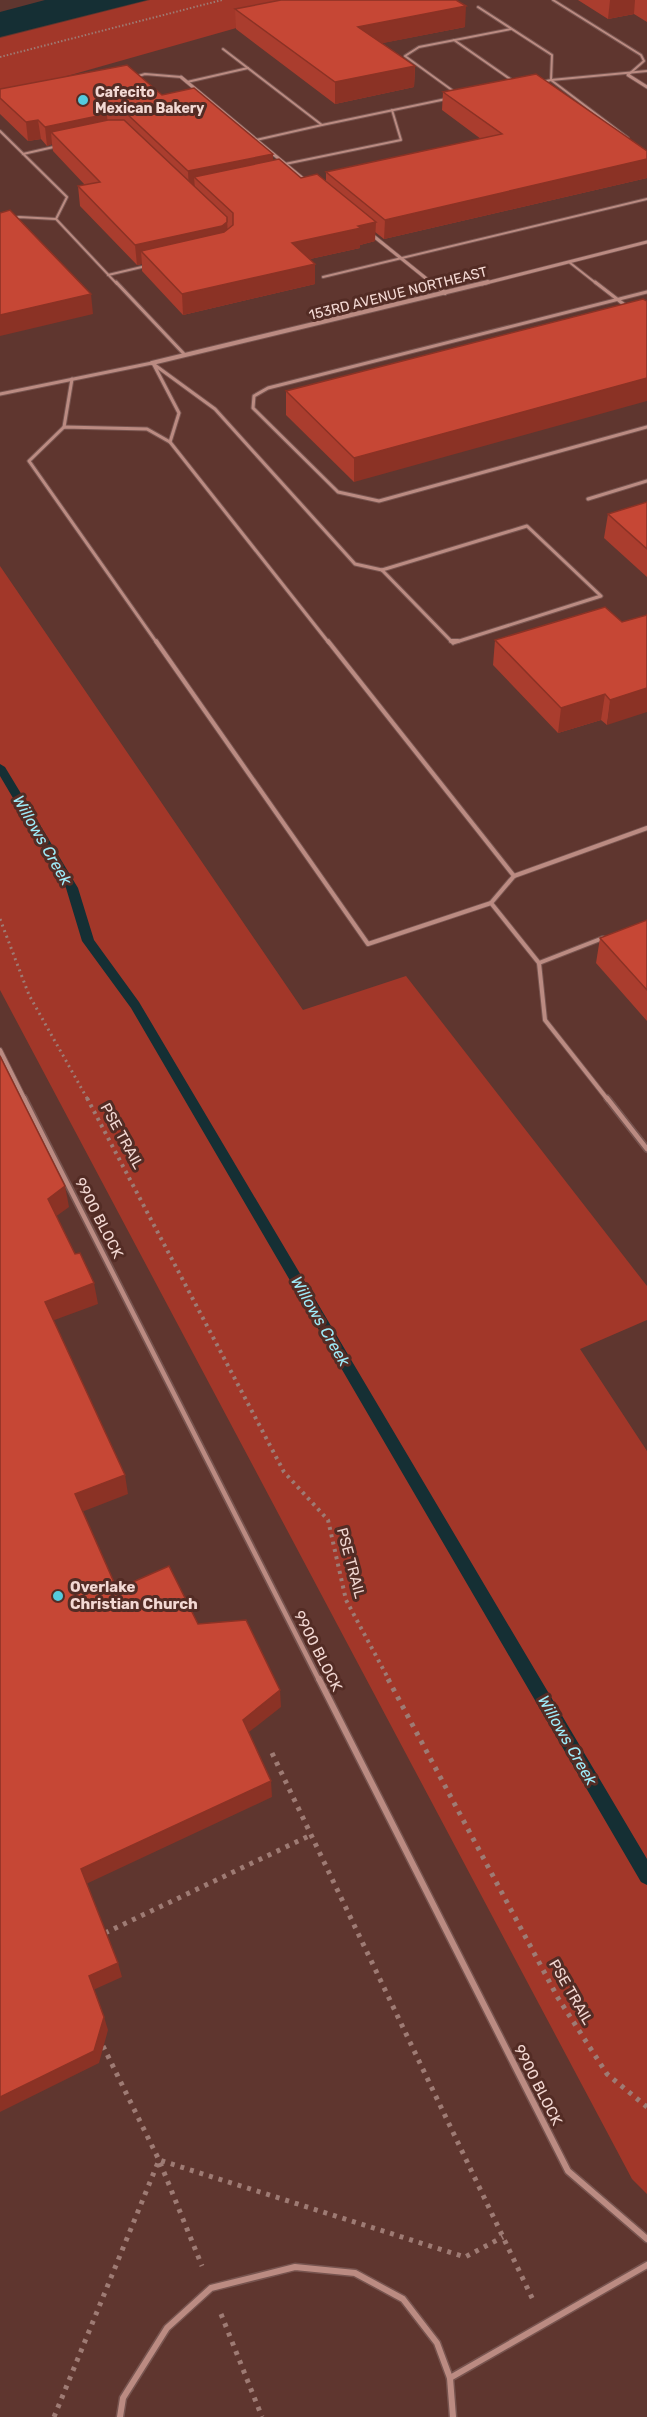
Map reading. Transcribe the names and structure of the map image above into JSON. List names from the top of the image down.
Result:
{
  "streets": {
    "street": ["153RD AVENUE NORTHEAST"],
    "lane": ["9900 BLOCK"],
    "path": ["PSE TRAIL"]
  },
  "water": ["Willows Creek"],
  "places": ["Cafecito Mexican Bakery", "Overlake Christian Church"]
}
